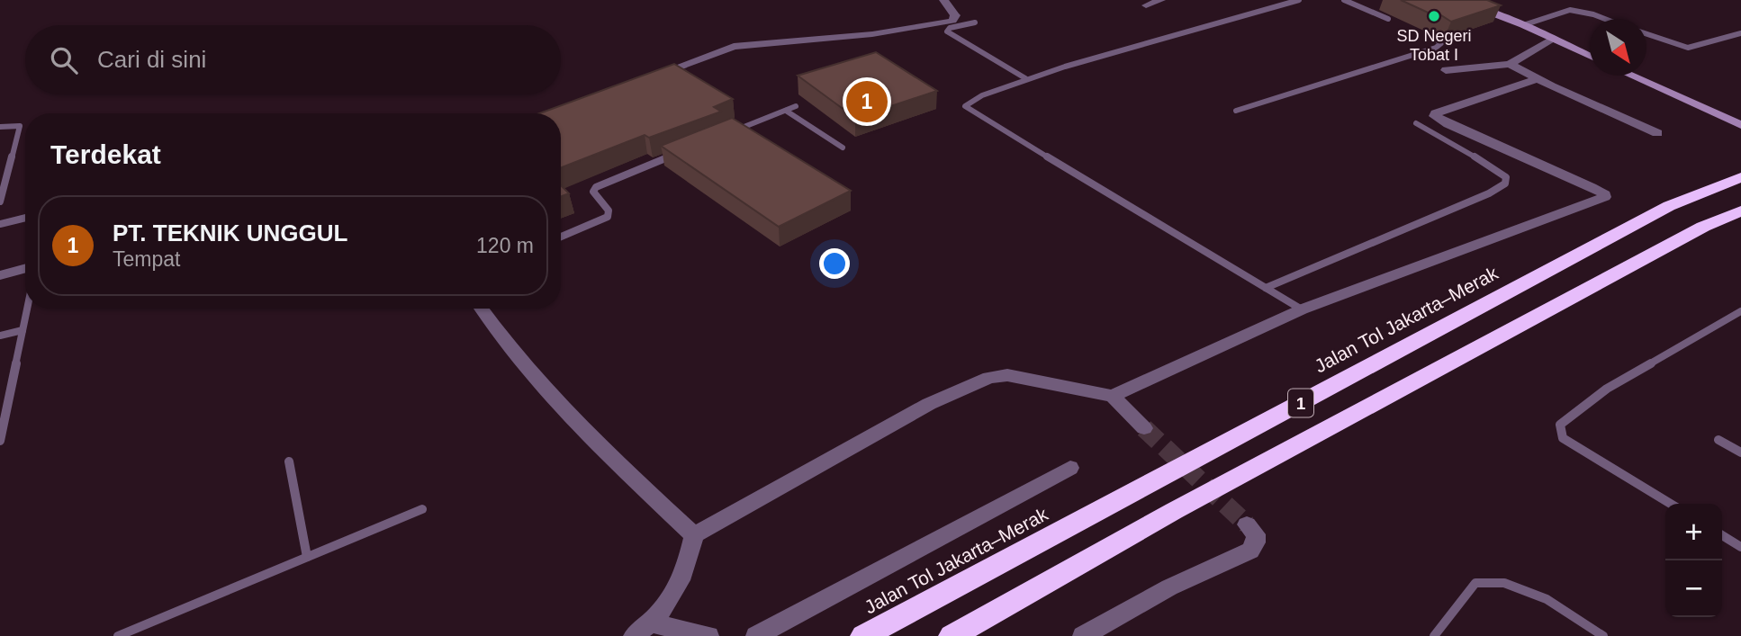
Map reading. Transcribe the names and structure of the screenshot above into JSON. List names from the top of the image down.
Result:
{
  "streets": {
    "highway": ["Jalan Tol Jakarta–Merak", "1"]
  },
  "places": ["SD Negeri Tobat I"],
  "north": "bottom right",
  "page": {
    "search": "Cari di sini",
    "pins": "1",
    "heading": "Terdekat",
    "list": [
      {
        "mark": "1",
        "name": "PT. TEKNIK UNGGUL",
        "note": "Tempat",
        "value": "120 m"
      }
    ],
    "map_buttons": ["+", "−"]
  }
}
